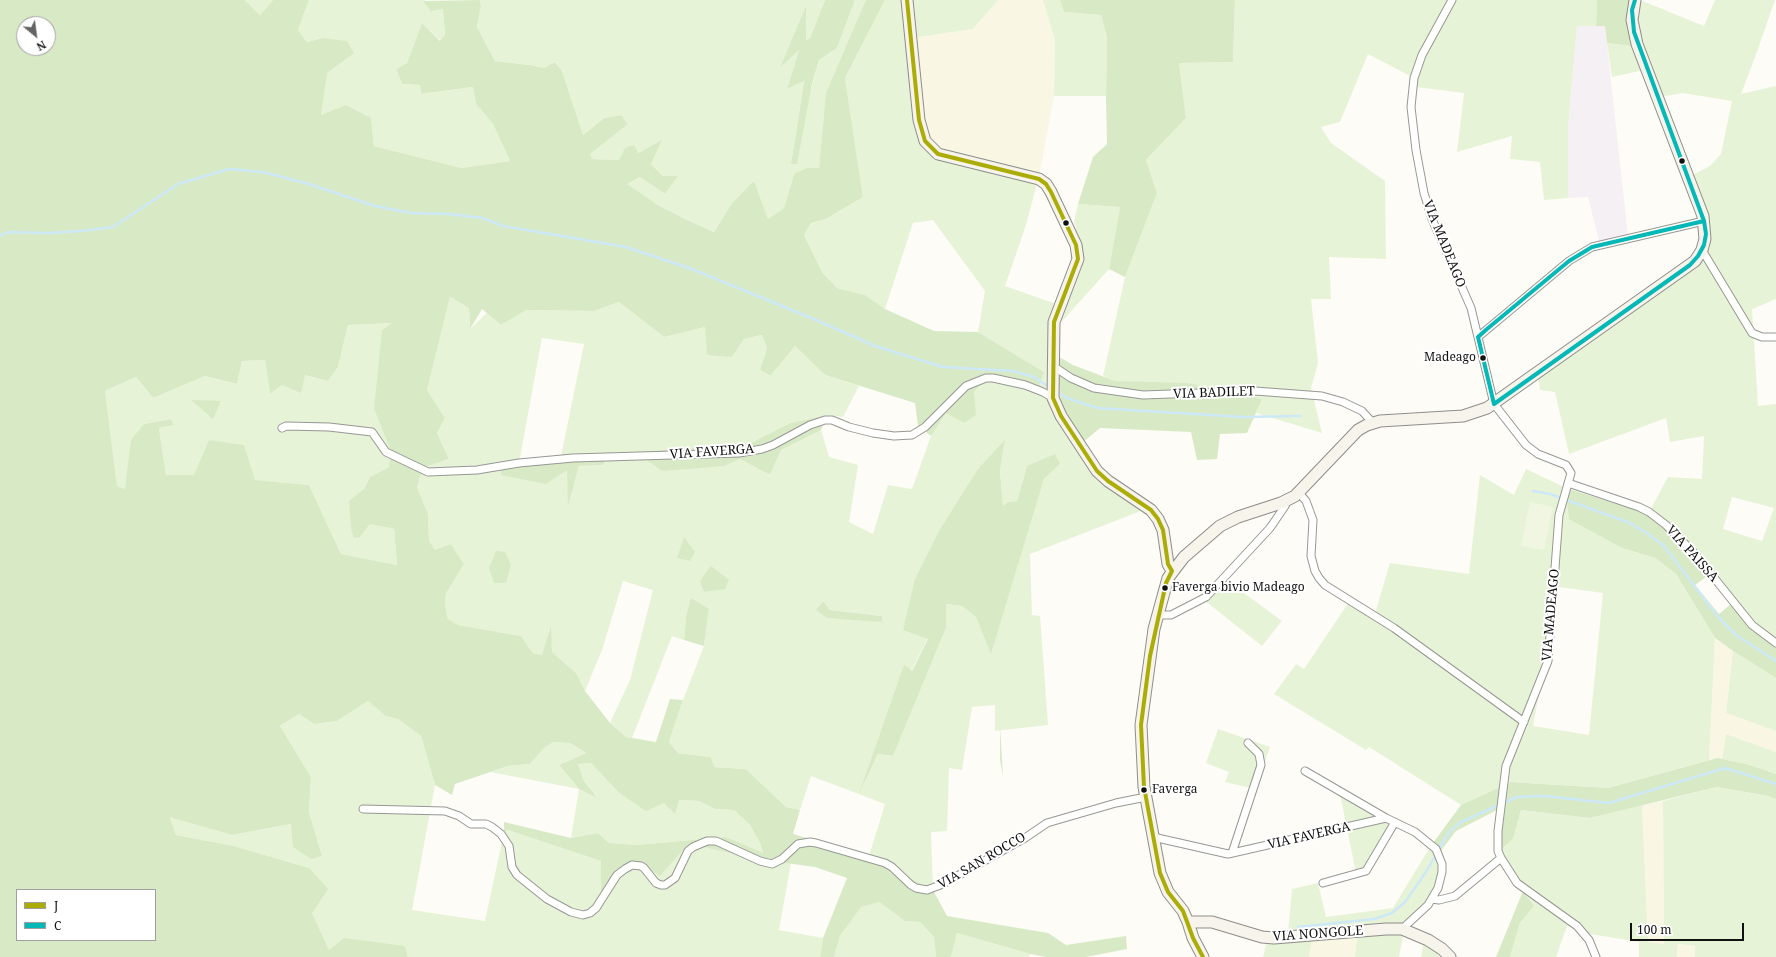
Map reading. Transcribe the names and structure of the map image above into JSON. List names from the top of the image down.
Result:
{
  "streets": {
    "street": [
      "VIA MADEAGO",
      "VIA BADILET",
      "VIA FAVERGA",
      "VIA PAISSA",
      "VIA SAN ROCCO",
      "VIA NONGOLE"
    ]
  },
  "crossings": [
    ["VIA MADEAGO", "VIA PAISSA"]
  ],
  "places": ["Madeago", "Faverga bivio Madeago", "Faverga"],
  "lines": ["transit line J", "transit line C"],
  "legend": ["J", "C"],
  "scale_bar": "100 m",
  "north": "bottom right"
}
